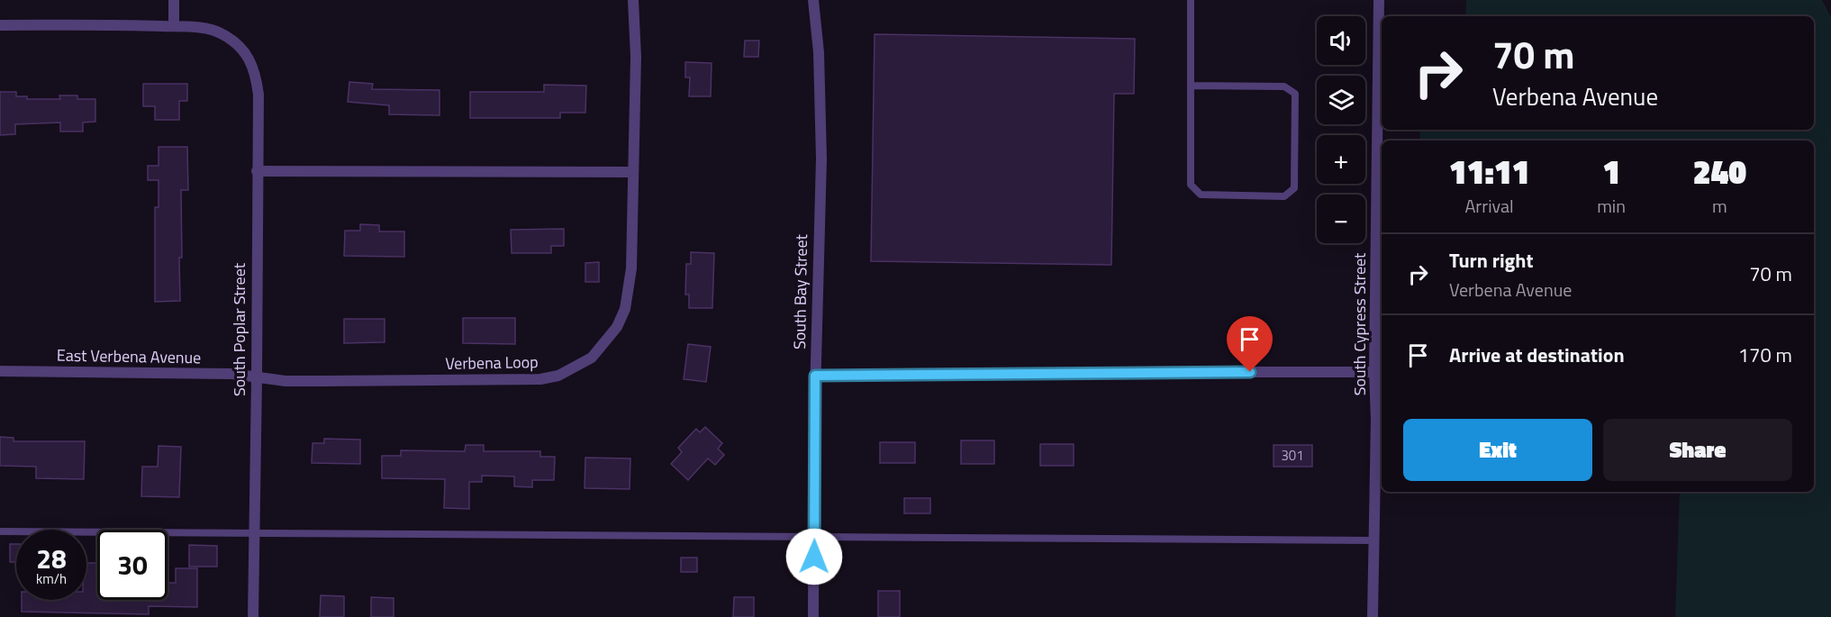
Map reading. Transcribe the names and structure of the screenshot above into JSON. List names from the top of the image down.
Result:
{
  "streets": {
    "street": [
      "South Bay Street",
      "South Cypress Street",
      "South Poplar Street",
      "East Verbena Avenue",
      "Verbena Loop"
    ]
  },
  "crossings": [
    ["South Poplar Street", "East Verbena Avenue"],
    ["South Poplar Street", "Verbena Loop"],
    ["East Verbena Avenue", "Verbena Loop"]
  ],
  "house_numbers": ["301"],
  "page": {
    "map_buttons": ["+", "−"],
    "turn": ["70 m", "Verbena Avenue"],
    "eta": [
      "11:11",
      "Arrival",
      "1",
      "min",
      "240",
      "m"
    ],
    "list": [
      {
        "name": "Turn right",
        "note": "Verbena Avenue",
        "value": "70 m"
      },
      {
        "name": "Arrive at destination",
        "value": "170 m"
      }
    ],
    "buttons": ["Exit", "Share"],
    "speed": "28 km/h",
    "limit": "30"
  }
}
